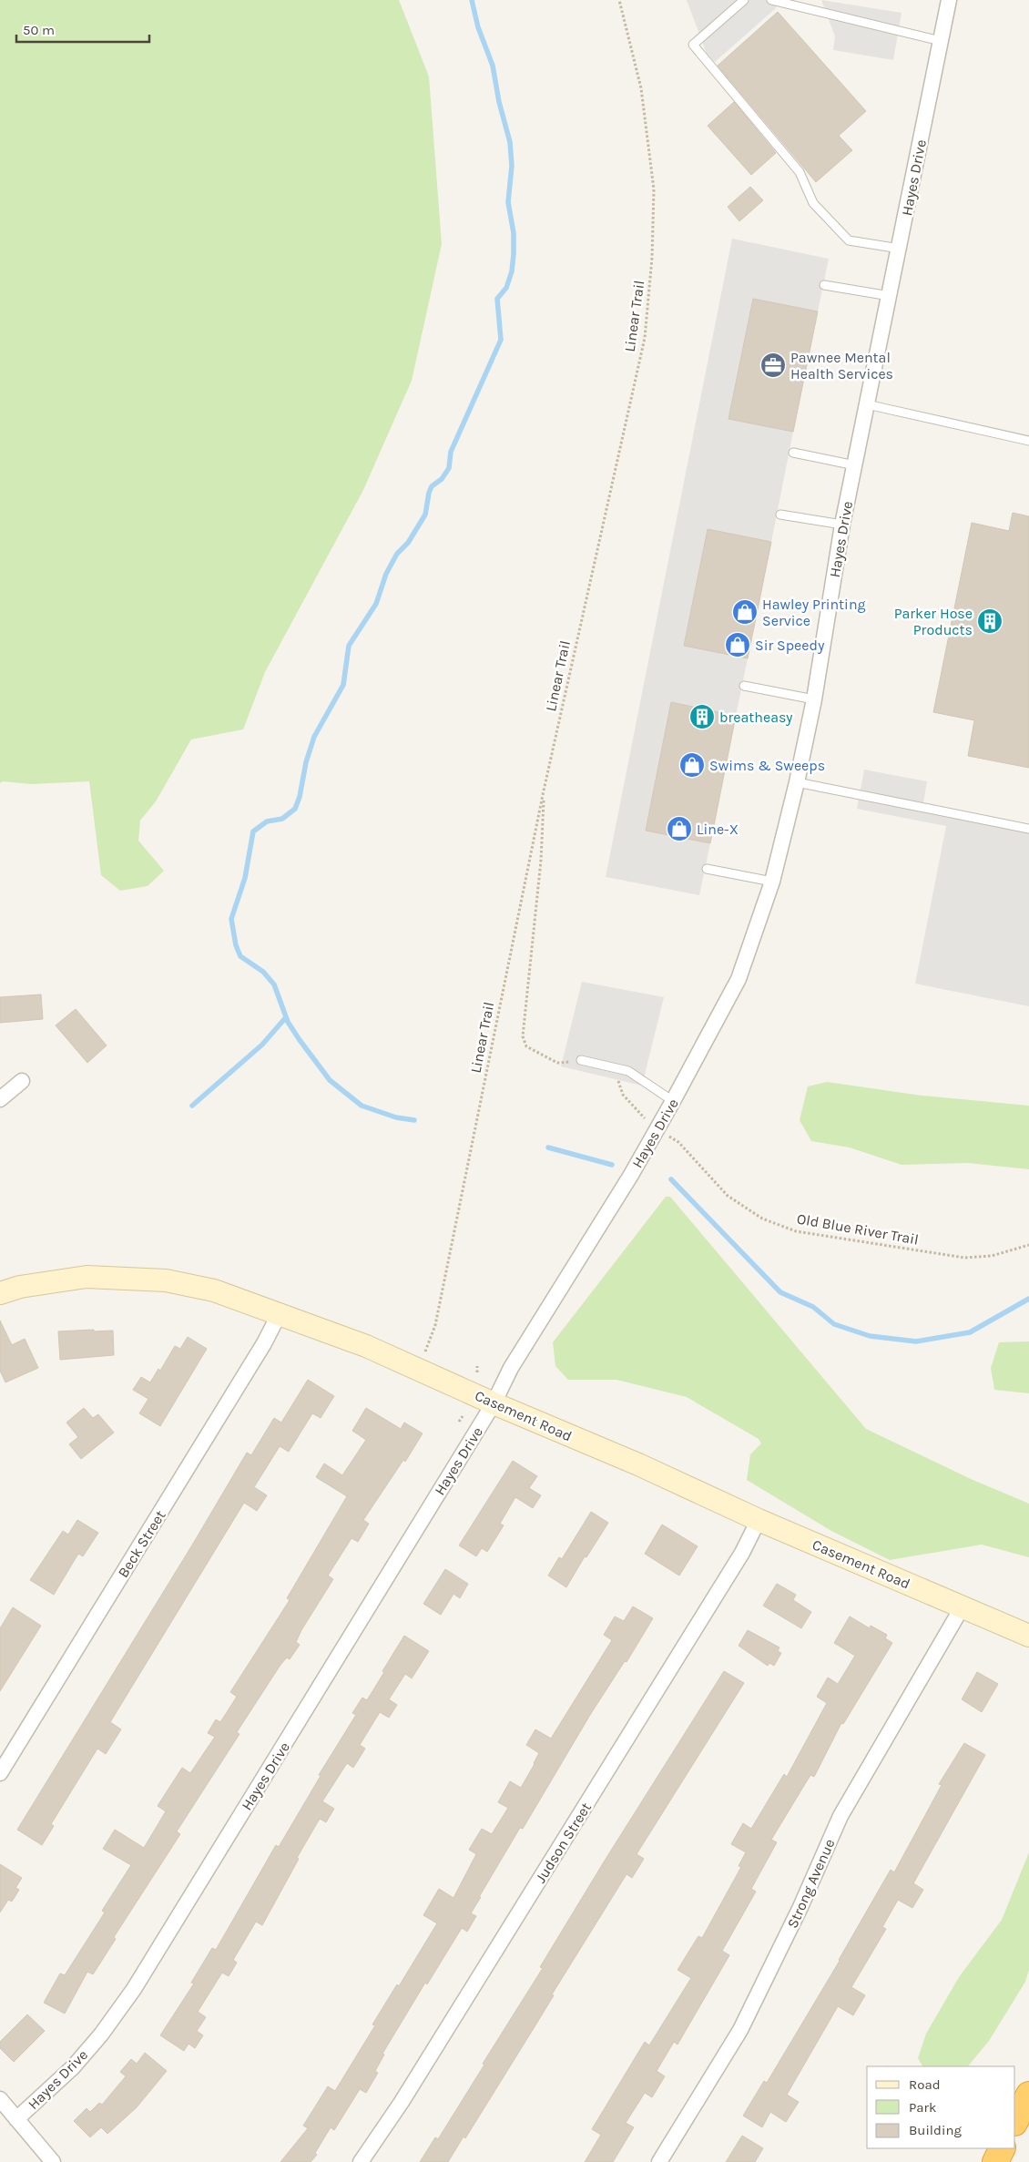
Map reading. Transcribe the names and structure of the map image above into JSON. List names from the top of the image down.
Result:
{
  "streets": {
    "street": [
      "Hayes Drive",
      "Casement Road",
      "Beck Street",
      "Judson Street",
      "Strong Avenue"
    ],
    "path": ["Linear Trail", "Old Blue River Trail"]
  },
  "crossings": [
    ["Hayes Drive", "Old Blue River Trail"],
    ["Hayes Drive", "Casement Road"],
    ["Casement Road", "Beck Street"],
    ["Casement Road", "Judson Street"],
    ["Casement Road", "Strong Avenue"]
  ],
  "places": {
    "office": ["Pawnee Mental Health Services"],
    "shop": [
      "Hawley Printing Service",
      "Sir Speedy",
      "Swims & Sweeps",
      "Line-X"
    ],
    "building": ["Parker Hose Products", "breatheasy"]
  },
  "legend": ["Road", "Park", "Building"],
  "scale_bar": "50 m"
}
